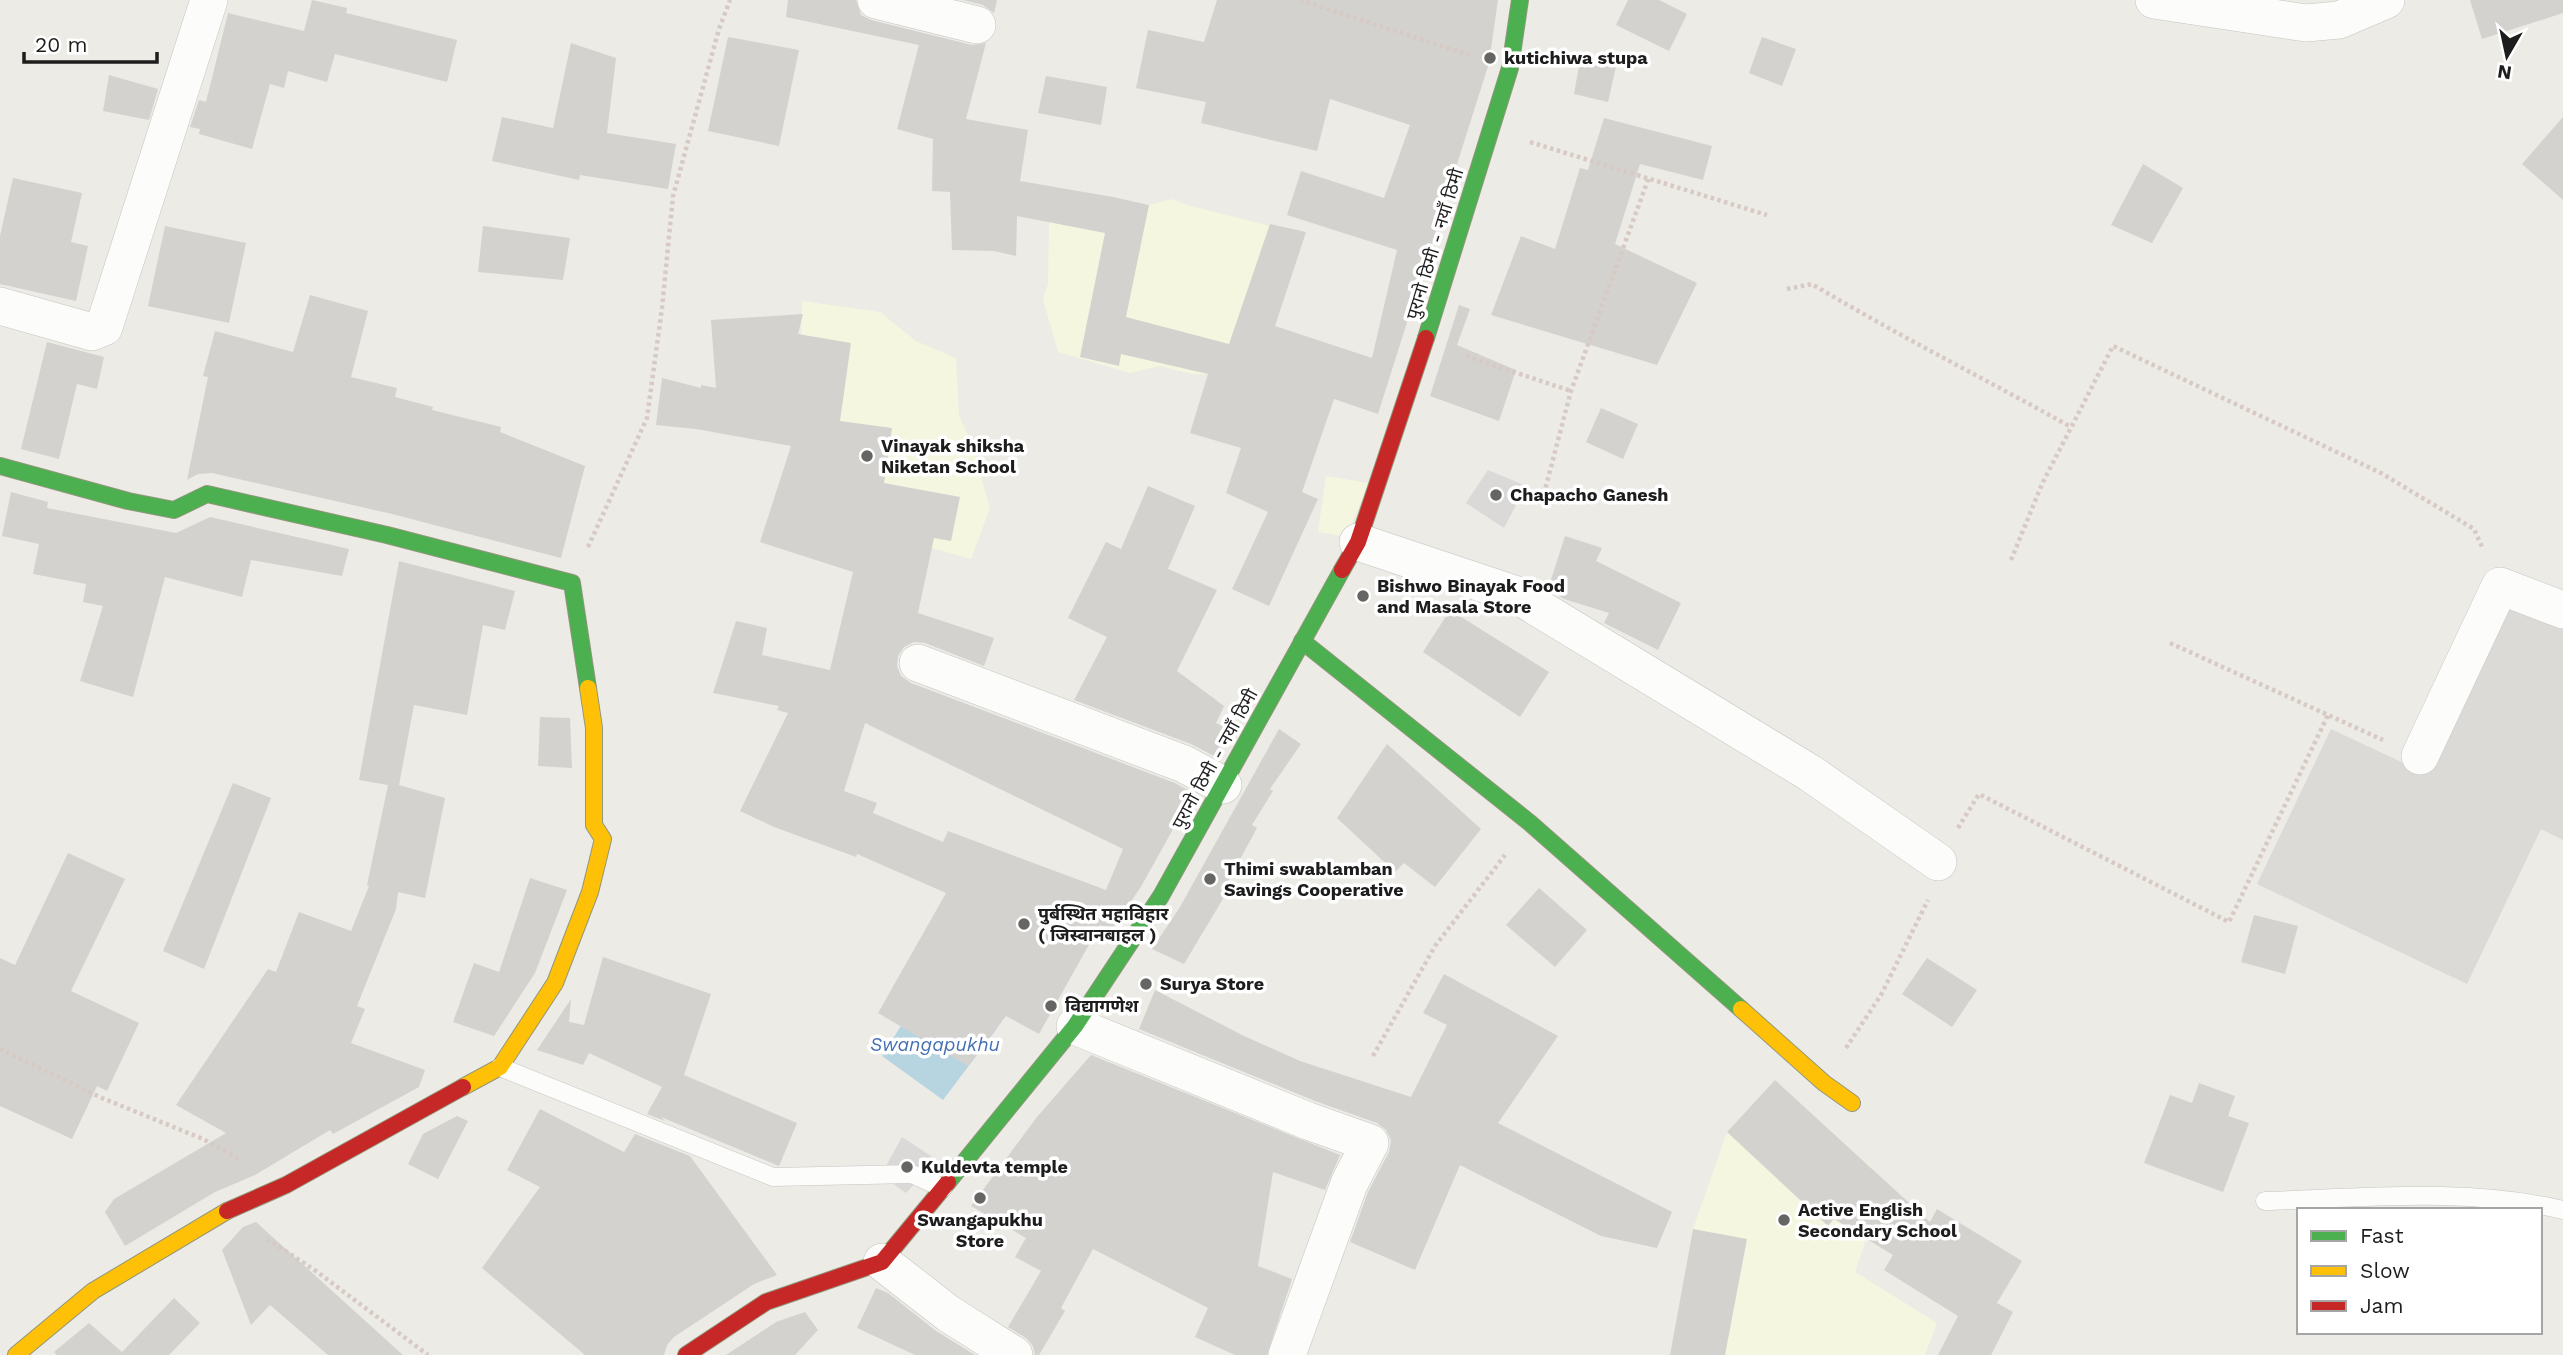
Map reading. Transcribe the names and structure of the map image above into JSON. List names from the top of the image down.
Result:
{
  "streets": {
    "street": ["पुरानो ठिमी - नयाँ ठिमी"]
  },
  "water": ["Swangapukhu"],
  "places": [
    "kutichiwa stupa",
    "Vinayak shiksha Niketan School",
    "Chapacho Ganesh",
    "Bishwo Binayak Food and Masala Store",
    "Thimi swablamban Savings Cooperative",
    "पुर्बस्थित महाविहार ( जिस्वानबाहल )",
    "Surya Store",
    "विद्यागणेश",
    "Kuldevta temple",
    "Swangapukhu Store",
    "Active English Secondary School"
  ],
  "legend": ["Fast", "Slow", "Jam"],
  "scale_bar": "20 m",
  "north": "bottom"
}
